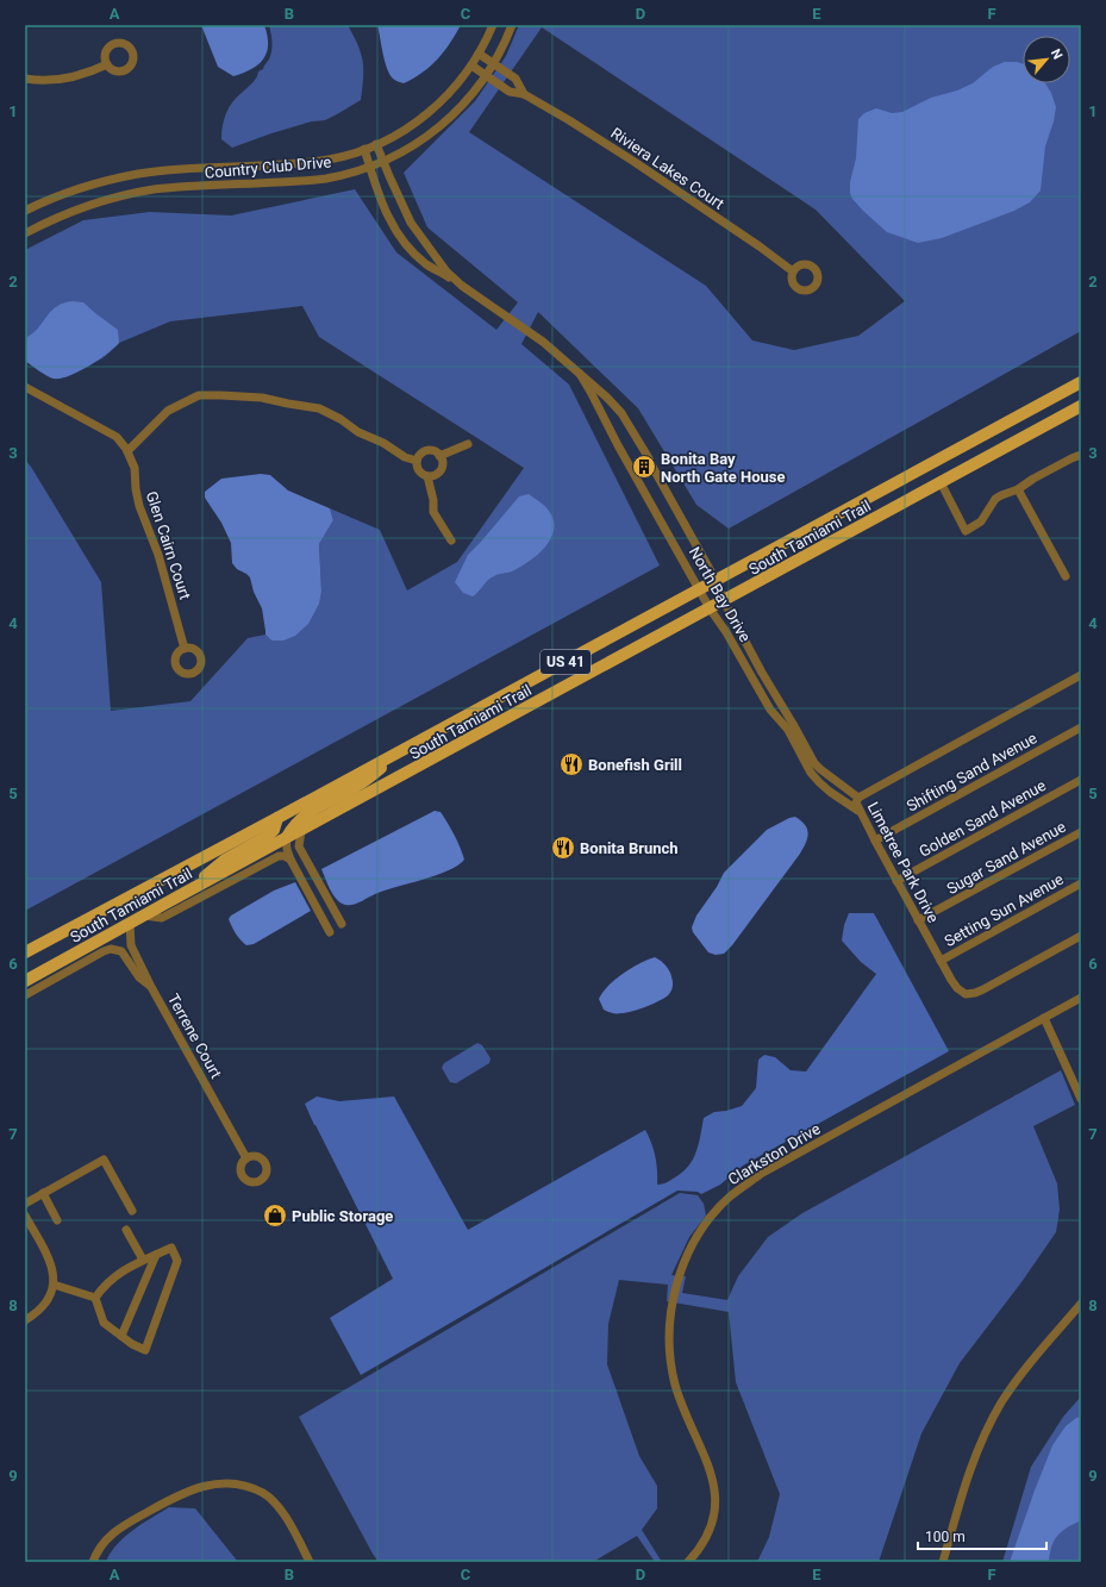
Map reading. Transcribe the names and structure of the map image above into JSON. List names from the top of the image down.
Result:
{
  "streets": {
    "main road": ["South Tamiami Trail", "US 41"],
    "street": [
      "Country Club Drive",
      "Riviera Lakes Court",
      "Glen Cairn Court",
      "North Bay Drive",
      "Shifting Sand Avenue",
      "Golden Sand Avenue",
      "Sugar Sand Avenue",
      "Limetree Park Drive",
      "Setting Sun Avenue",
      "Terrene Court",
      "Clarkston Drive"
    ]
  },
  "crossings": [
    ["Country Club Drive", "Riviera Lakes Court"],
    ["Country Club Drive", "North Bay Drive"],
    ["South Tamiami Trail", "North Bay Drive"],
    ["South Tamiami Trail", "Terrene Court"],
    ["North Bay Drive", "Limetree Park Drive"],
    ["Shifting Sand Avenue", "Limetree Park Drive"],
    ["Golden Sand Avenue", "Limetree Park Drive"],
    ["Sugar Sand Avenue", "Limetree Park Drive"],
    ["Limetree Park Drive", "Setting Sun Avenue"]
  ],
  "places": {
    "building": ["Bonita Bay North Gate House"],
    "restaurant": ["Bonefish Grill", "Bonita Brunch"],
    "shop": ["Public Storage"]
  },
  "scale_bar": "100 m",
  "north": "top right",
  "grid": {
    "columns": [
      "A",
      "B",
      "C",
      "D",
      "E",
      "F"
    ],
    "rows": [
      "1",
      "2",
      "3",
      "4",
      "5",
      "6",
      "7",
      "8",
      "9"
    ]
  }
}
